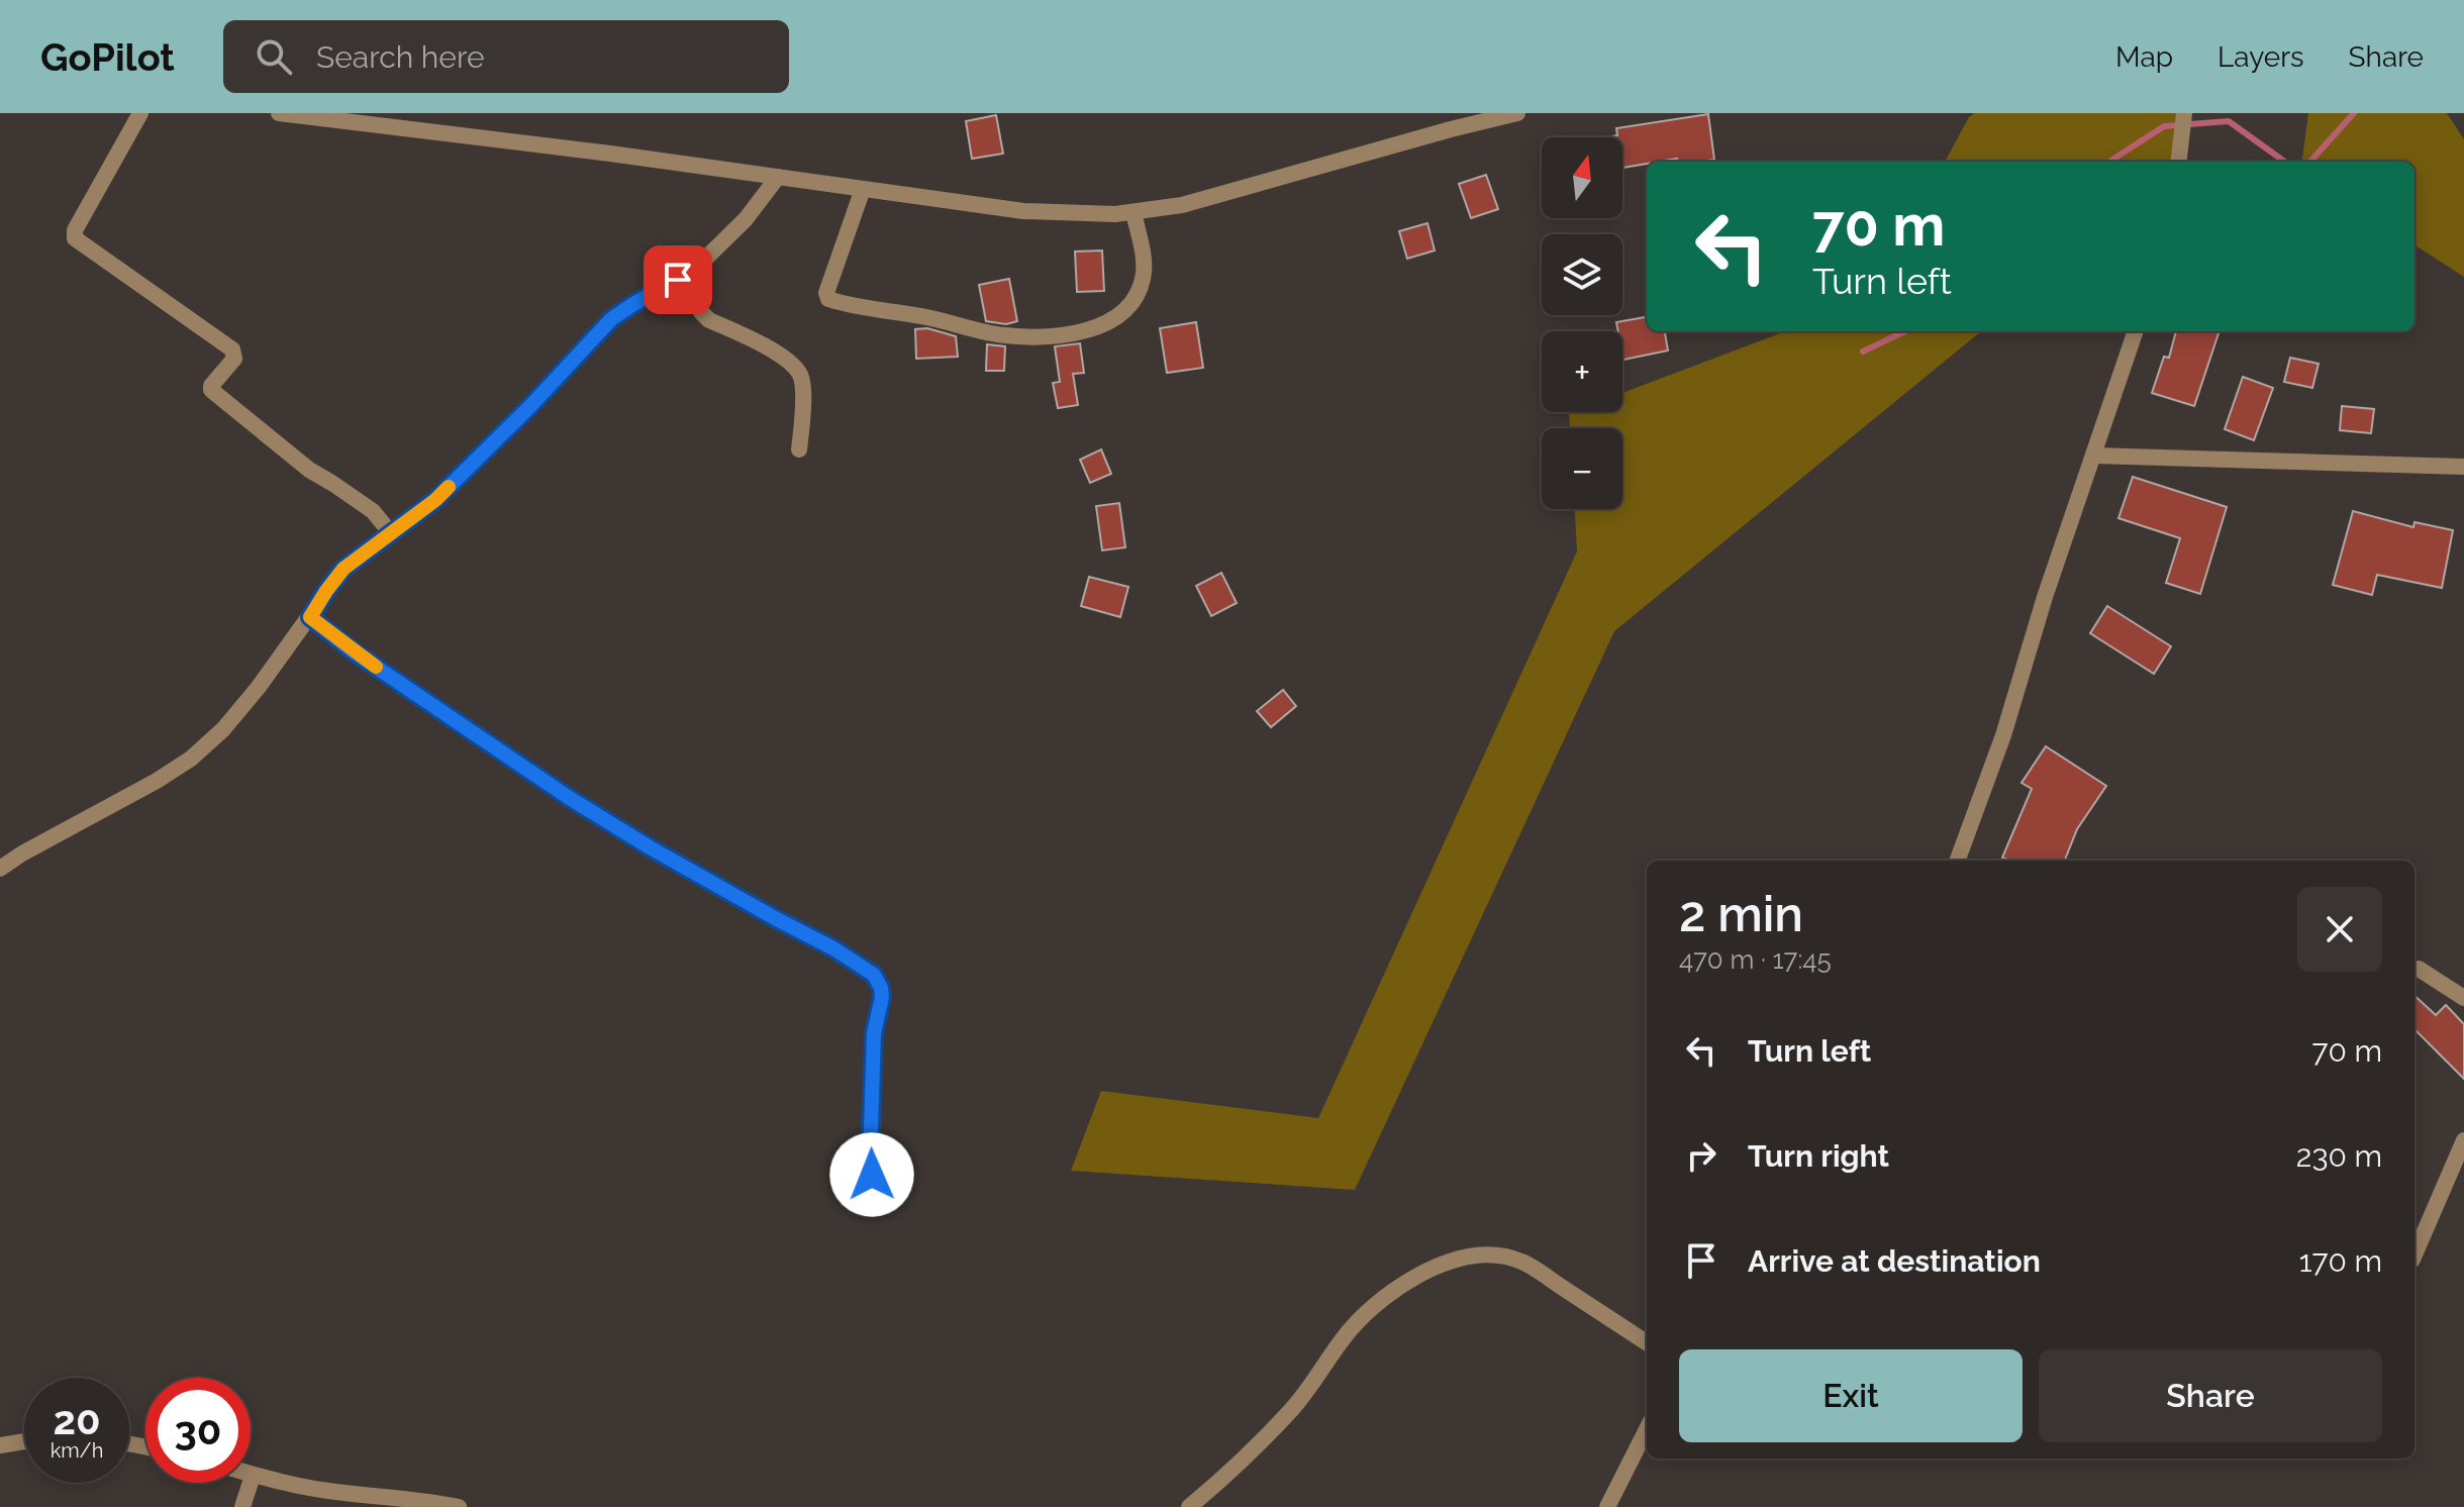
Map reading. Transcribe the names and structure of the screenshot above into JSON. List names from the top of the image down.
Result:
{
  "north": "top",
  "page": {
    "header": "GoPilot",
    "search": "Search here",
    "nav": ["Map", "Layers", "Share"],
    "map_buttons": ["+", "−"],
    "turn": ["70 m", "Turn left"],
    "heading": ["2 min", "470 m · 17:45"],
    "list": [
      {
        "name": "Turn left",
        "value": "70 m"
      },
      {
        "name": "Turn right",
        "value": "230 m"
      },
      {
        "name": "Arrive at destination",
        "value": "170 m"
      }
    ],
    "buttons": ["Exit", "Share"],
    "speed": "20 km/h",
    "limit": "30"
  }
}
